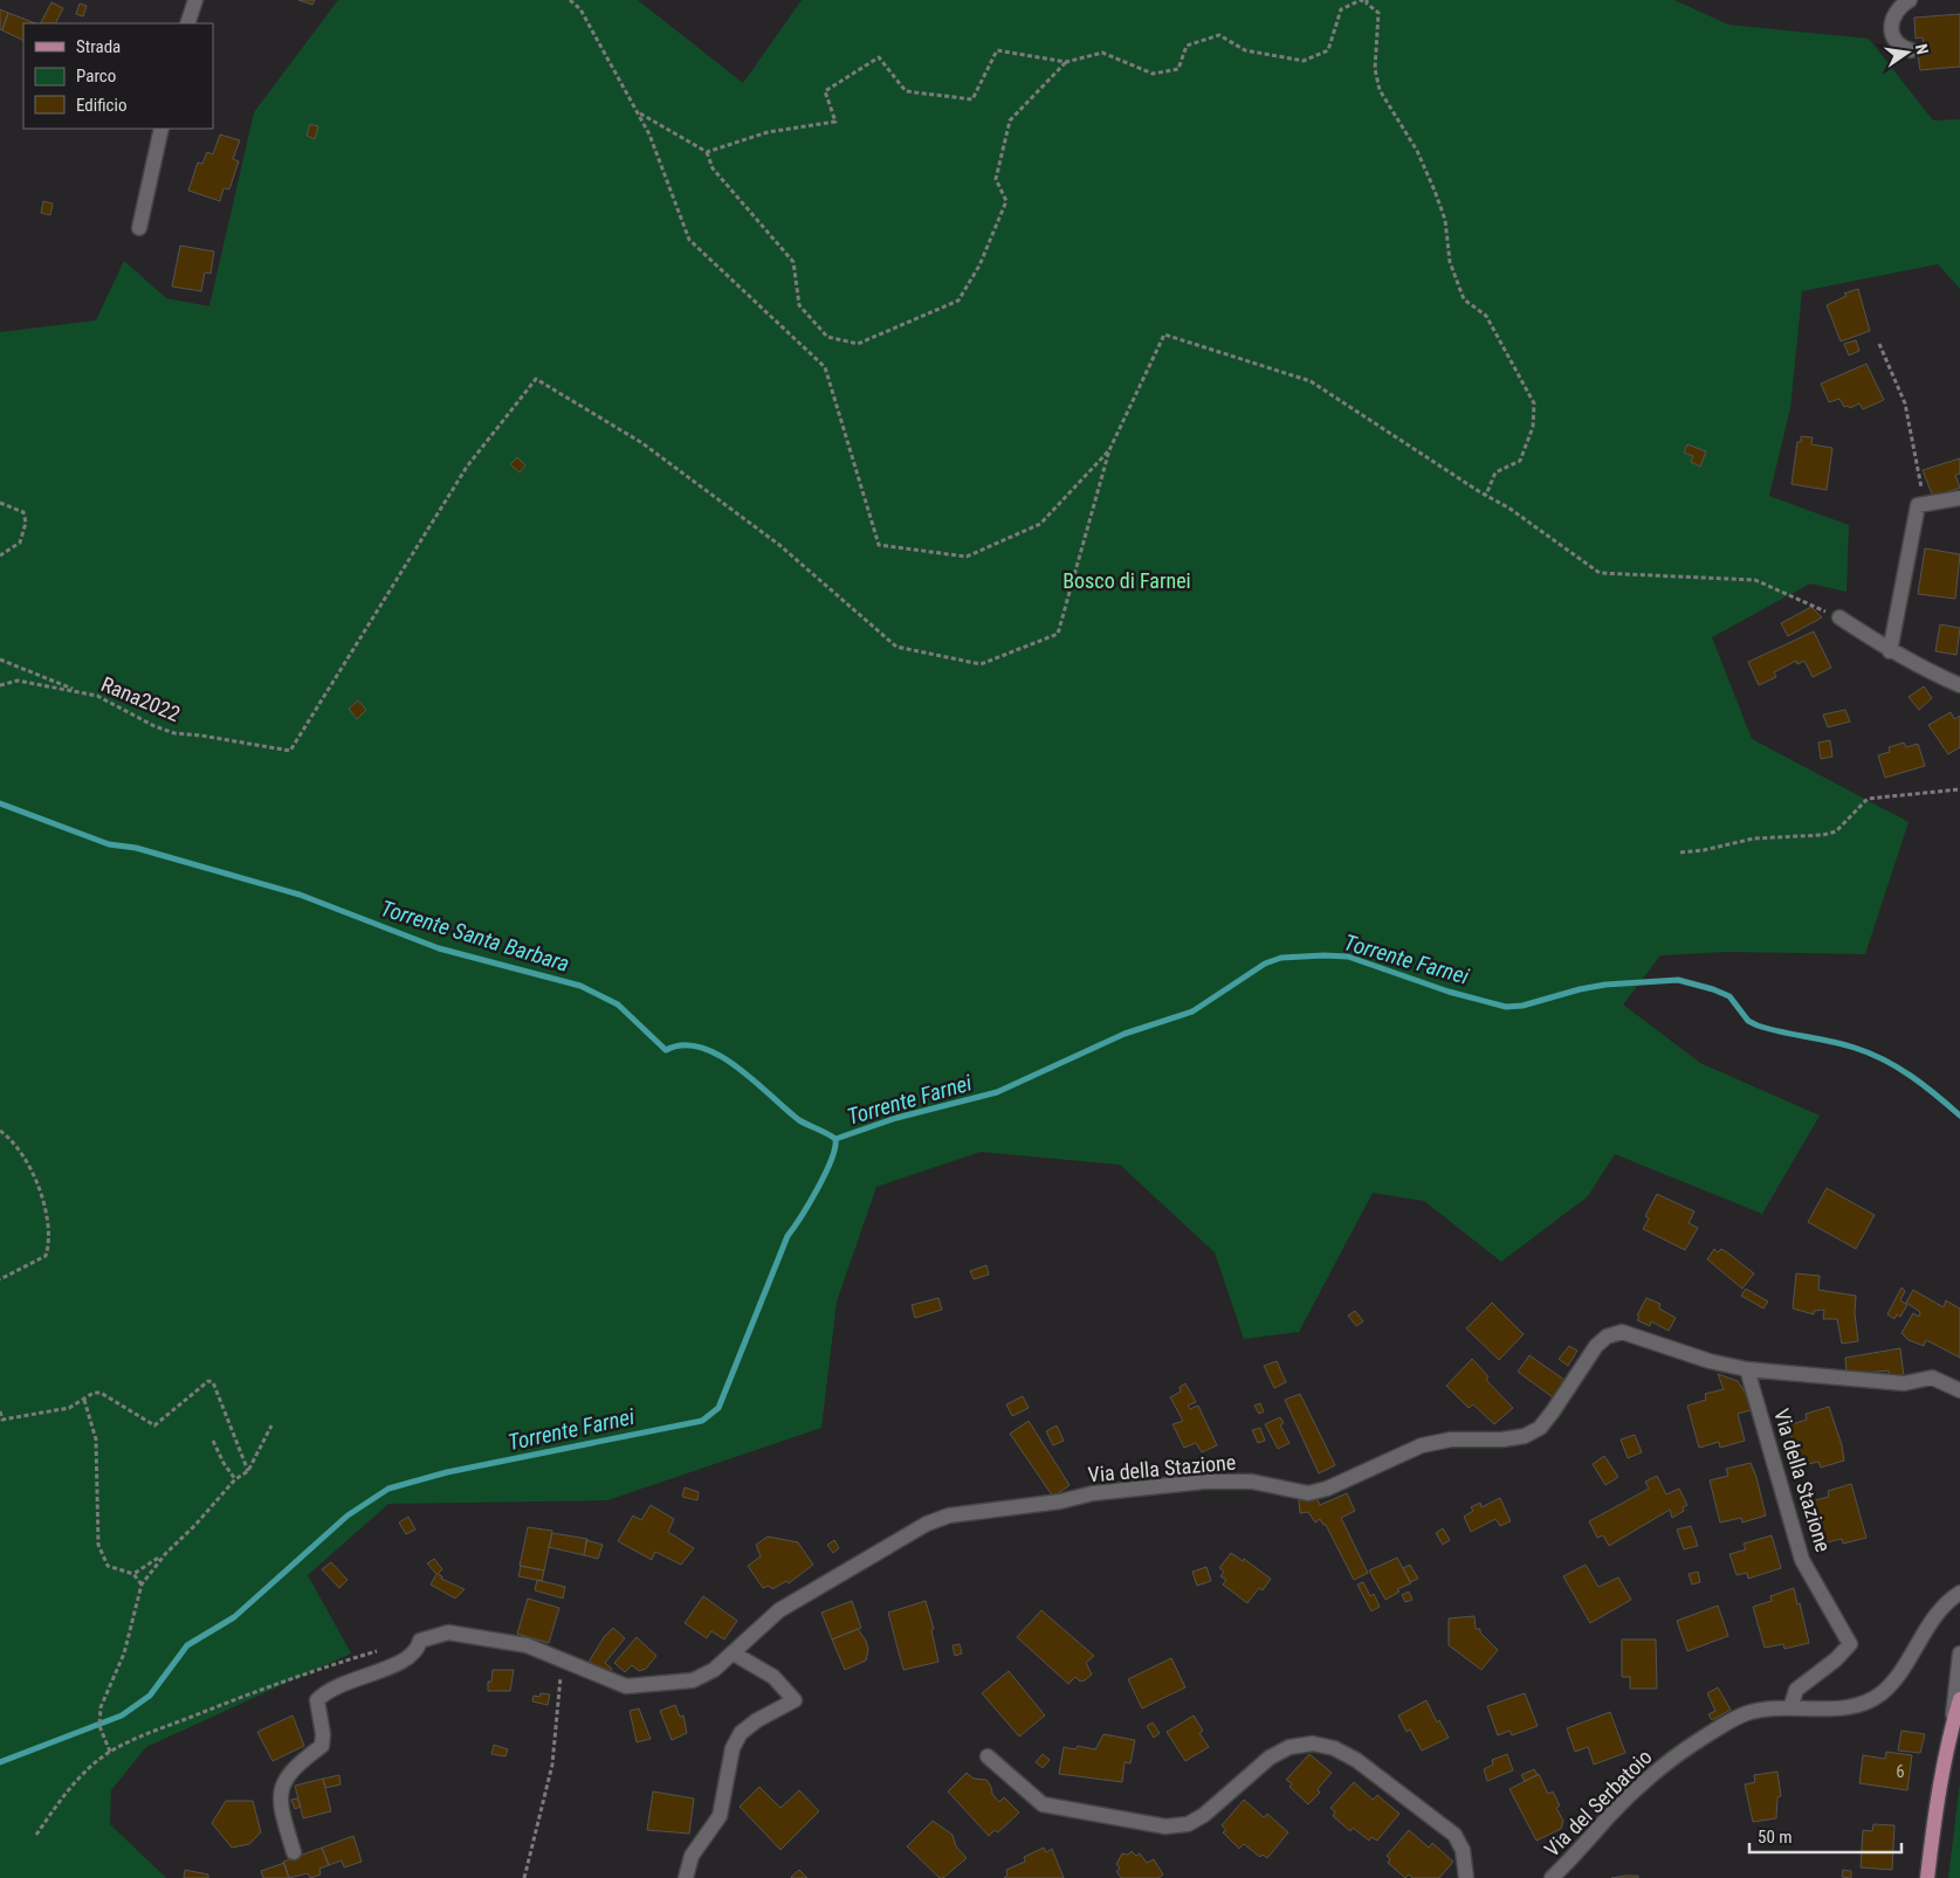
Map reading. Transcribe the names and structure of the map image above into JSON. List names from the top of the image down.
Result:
{
  "streets": {
    "street": ["Via della Stazione", "Via del Serbatoio"],
    "path": ["Rana2022"]
  },
  "crossings": [
    ["Via della Stazione", "Via del Serbatoio"]
  ],
  "water": ["Torrente Santa Barbara", "Torrente Farnei"],
  "parks": ["Bosco di Farnei"],
  "house_numbers": ["6"],
  "legend": ["Strada", "Parco", "Edificio"],
  "scale_bar": "50 m",
  "north": "right"
}
